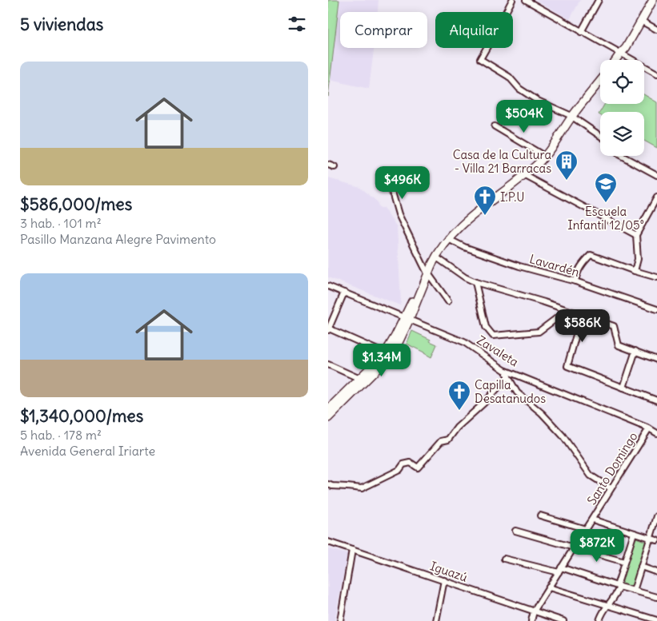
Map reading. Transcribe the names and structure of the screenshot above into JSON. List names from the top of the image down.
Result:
{
  "streets": {
    "street": [
      "Lavardén",
      "Zavaleta",
      "Santo Domingo",
      "Iguazú"
    ]
  },
  "crossings": [
    ["Zavaleta", "Santo Domingo"],
    ["Santo Domingo", "Iguazú"]
  ],
  "places": {
    "building": ["Casa de la Cultura - Villa 21 Barracas"],
    "school or university": ["Escuela Infantil 12/05°"],
    "church": ["I.P.U", "Capilla Desatanudos"]
  },
  "page": {
    "heading": "5 viviendas",
    "chip": ["Comprar", "Alquilar"],
    "list": [
      {
        "name": "$586,000/mes",
        "note": "3 hab. · 101 m² · Pasillo Manzana Alegre Pavimento"
      },
      {
        "name": "$1,340,000/mes",
        "note": "5 hab. · 178 m² · Avenida General Iriarte"
      }
    ],
    "price": [
      "$504K",
      "$496K",
      "$586K",
      "$1.34M",
      "$872K"
    ]
  }
}
